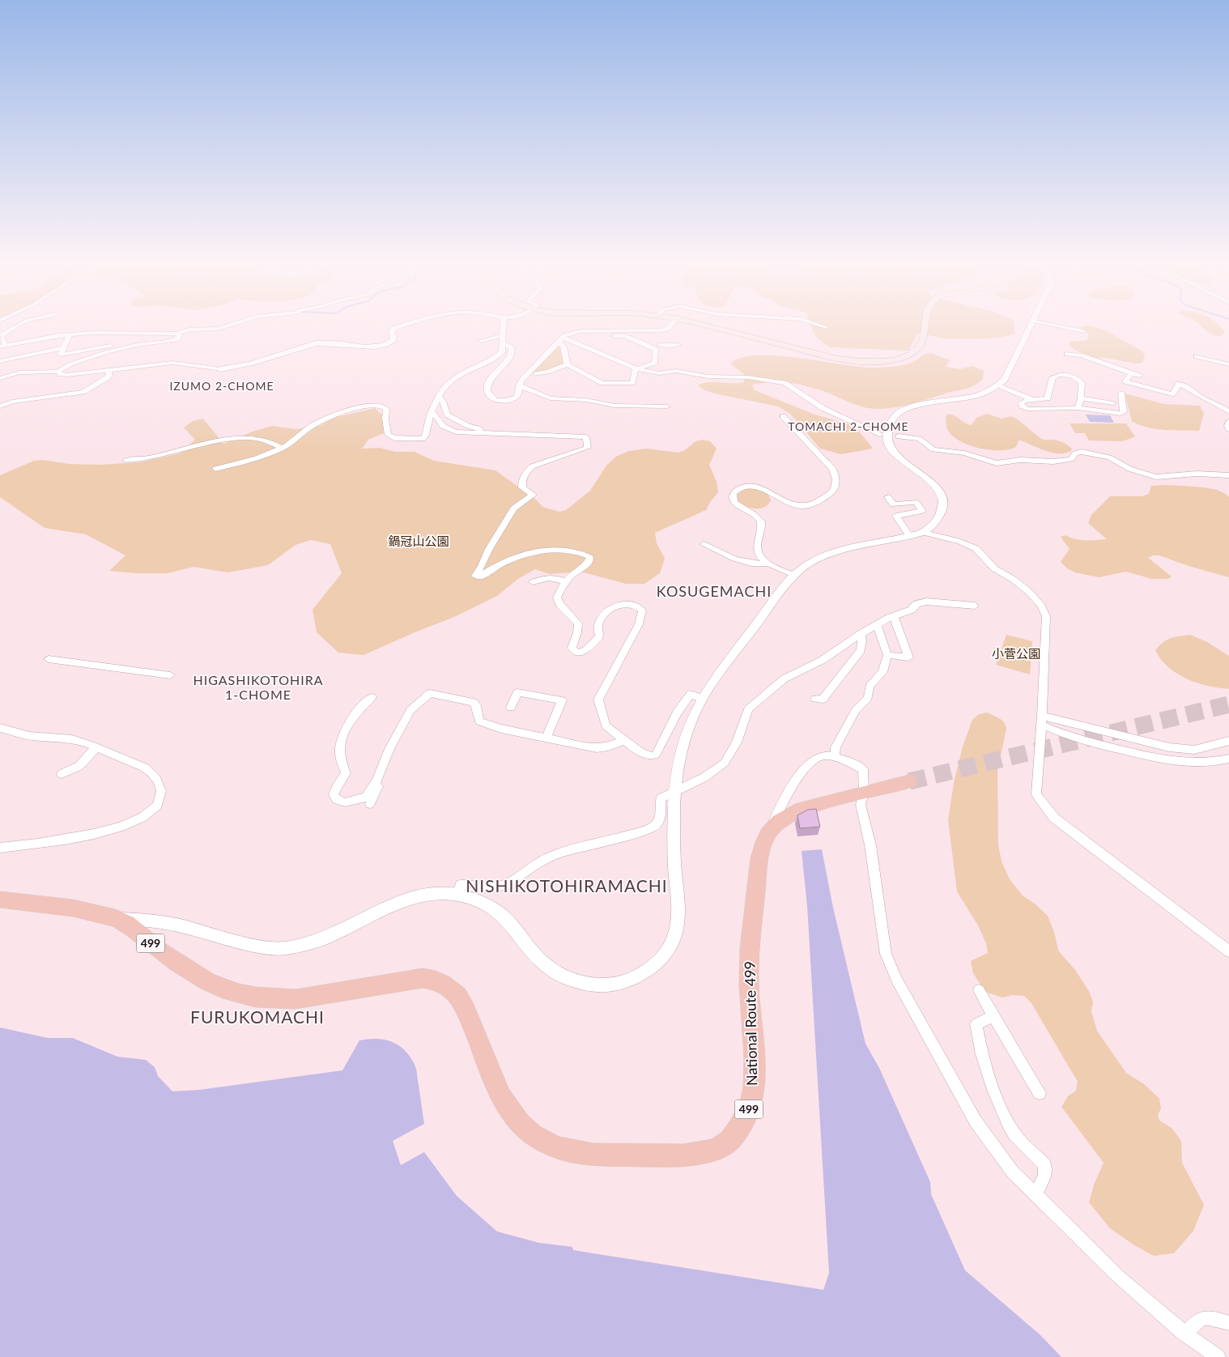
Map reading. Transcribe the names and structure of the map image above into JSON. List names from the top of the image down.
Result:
{
  "streets": {
    "highway": ["499", "National Route 499"]
  },
  "districts": [
    "IZUMO 2-CHOME",
    "TOMACHI 2-CHOME",
    "KOSUGEMACHI",
    "HIGASHIKOTOHIRA 1-CHOME",
    "NISHIKOTOHIRAMACHI",
    "FURUKOMACHI"
  ],
  "parks": ["鍋冠山公園", "小菅公園"]
}
